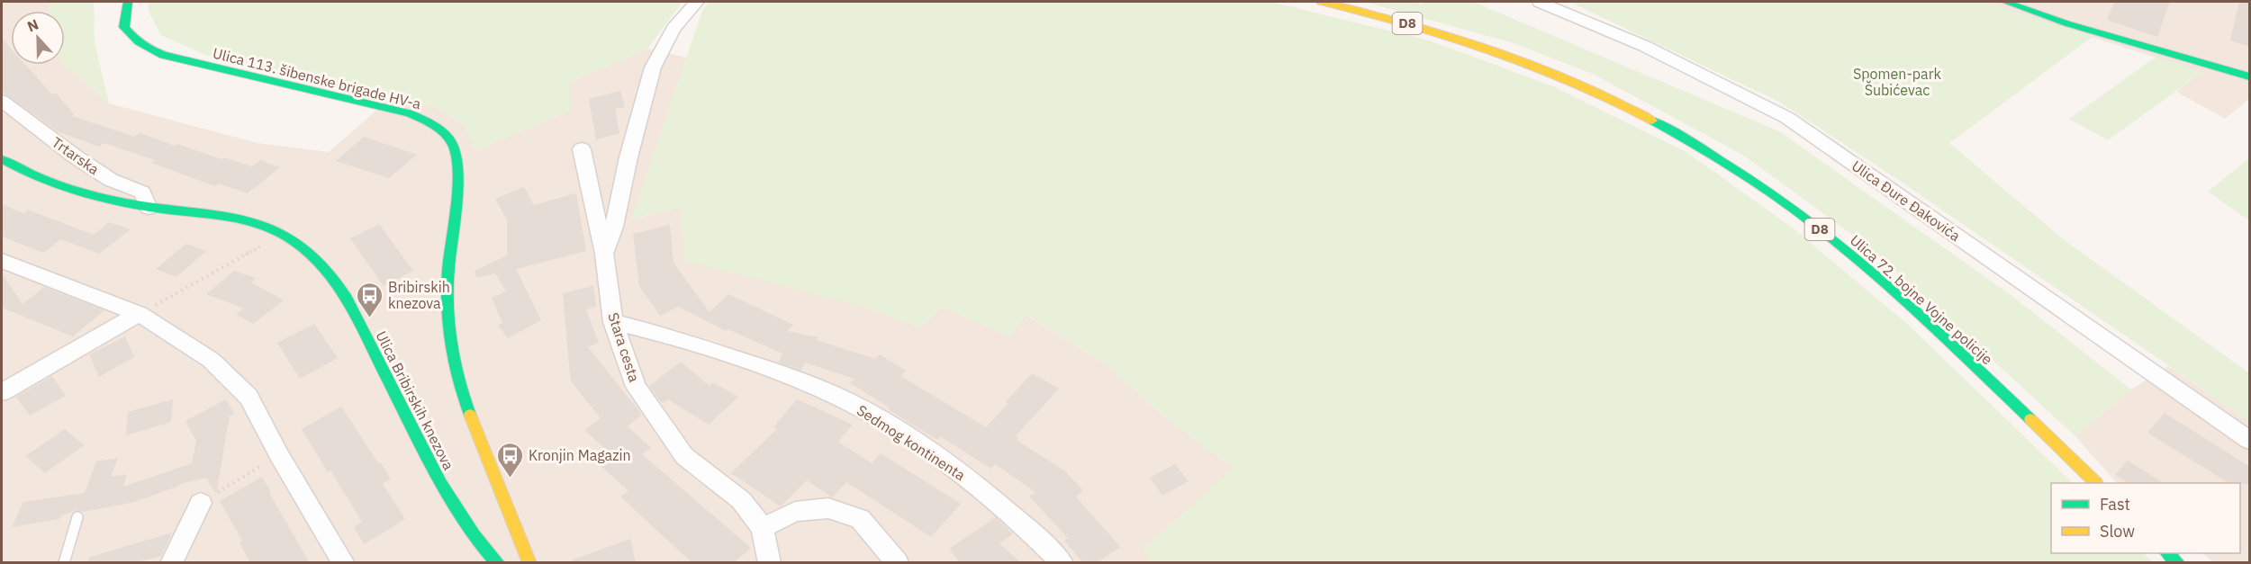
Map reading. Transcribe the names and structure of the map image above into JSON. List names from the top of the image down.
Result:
{
  "streets": {
    "main road": [
      "D8",
      "Ulica 113. šibenske brigade HV-a",
      "Ulica 72. bojne Vojne policije",
      "Ulica Bribirskih knezova"
    ],
    "street": [
      "Trtarska",
      "Ulica Đure Đakovića",
      "Stara cesta",
      "Sedmog kontinenta"
    ]
  },
  "crossings": [
    ["Trtarska", "Ulica Bribirskih knezova"],
    ["Stara cesta", "Sedmog kontinenta"]
  ],
  "parks": ["Spomen-park Šubićevac"],
  "places": {
    "bus stop": ["Bribirskih knezova", "Kronjin Magazin"]
  },
  "legend": ["Fast", "Slow"],
  "north": "top"
}
